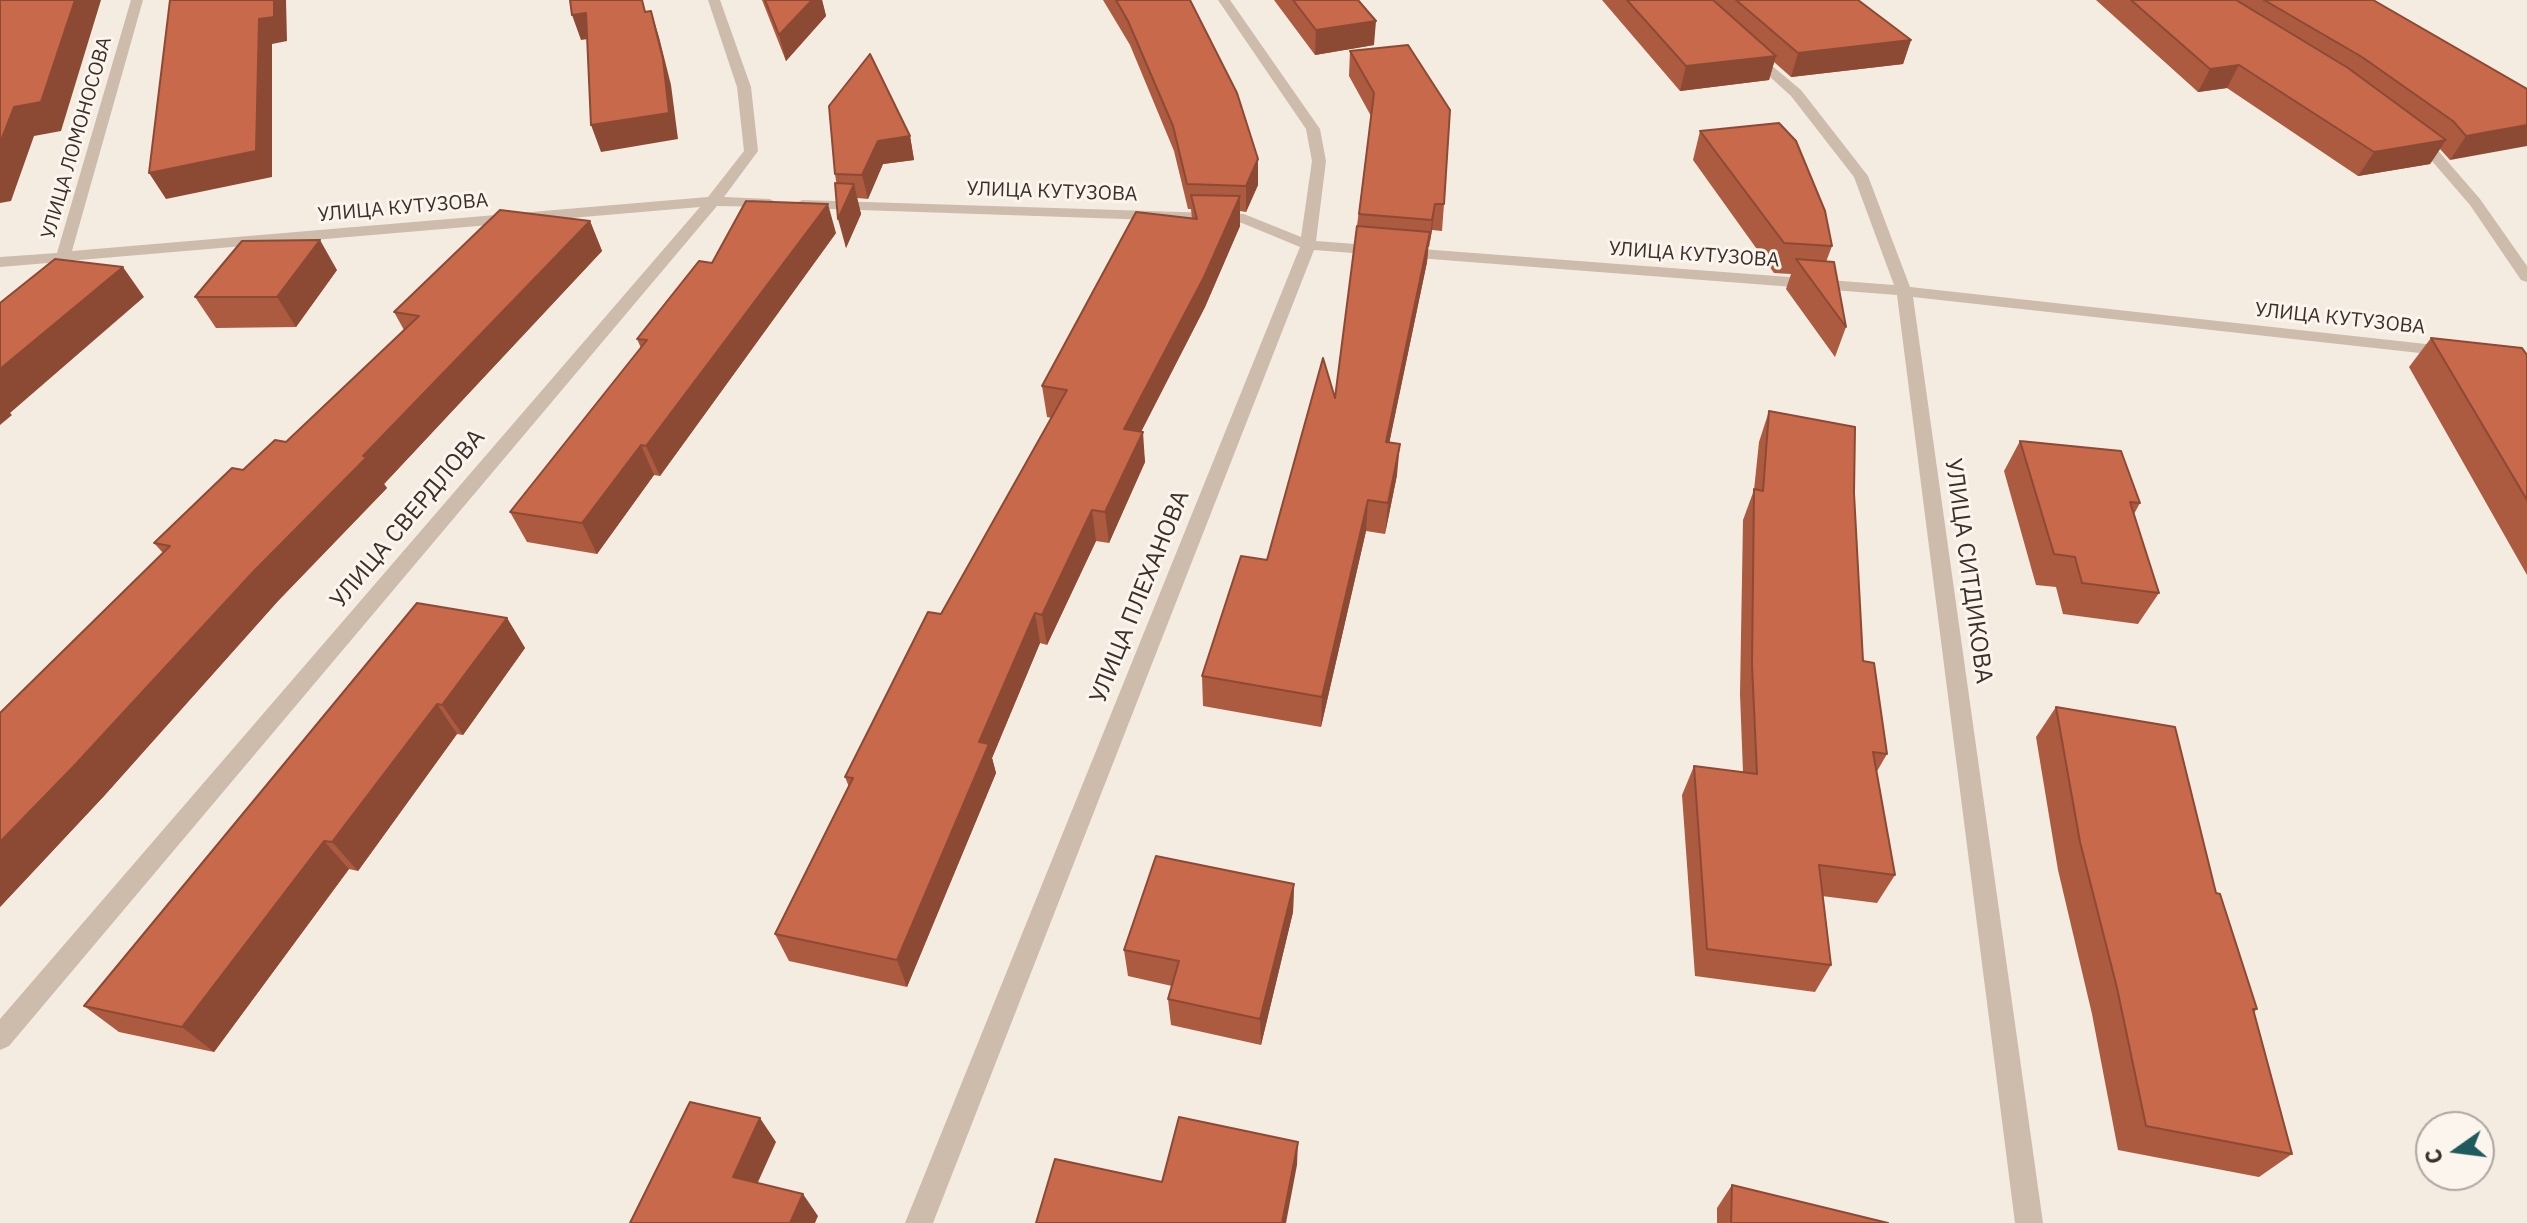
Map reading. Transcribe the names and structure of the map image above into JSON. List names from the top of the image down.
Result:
{
  "streets": {
    "street": [
      "УЛИЦА ЛОМОНОСОВА",
      "УЛИЦА КУТУЗОВА",
      "УЛИЦА СВЕРДЛОВА",
      "УЛИЦА СИТДИКОВА",
      "УЛИЦА ПЛЕХАНОВА"
    ]
  },
  "crossings": [
    ["УЛИЦА ЛОМОНОСОВА", "УЛИЦА КУТУЗОВА"],
    ["УЛИЦА КУТУЗОВА", "УЛИЦА СВЕРДЛОВА"],
    ["УЛИЦА КУТУЗОВА", "УЛИЦА СИТДИКОВА"],
    ["УЛИЦА КУТУЗОВА", "УЛИЦА ПЛЕХАНОВА"]
  ],
  "north": "left"
}
